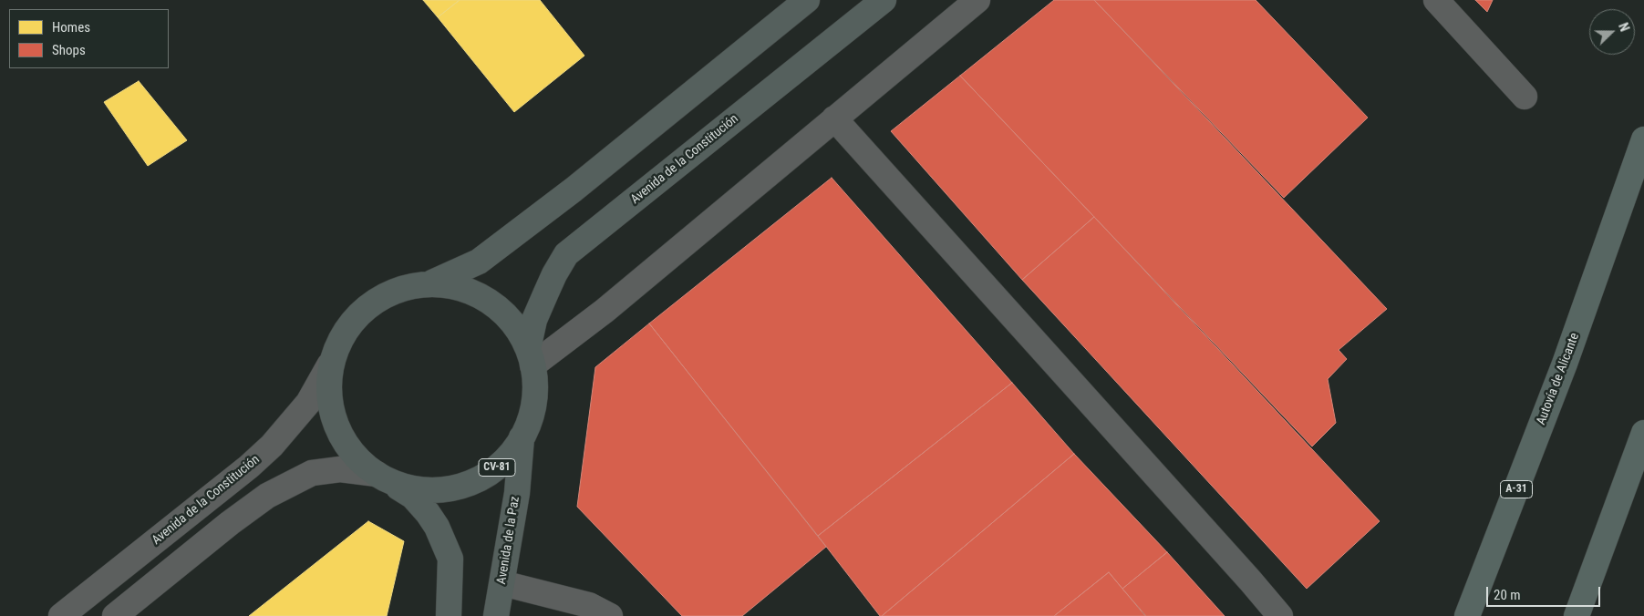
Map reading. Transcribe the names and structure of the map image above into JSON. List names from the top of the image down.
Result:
{
  "streets": {
    "highway": ["Autovía de Alicante", "A-31"],
    "main road": ["Avenida de la Constitución", "CV-81", "Avenida de la Paz"]
  },
  "crossings": [
    ["Avenida de la Constitución", "CV-81"],
    ["CV-81", "Avenida de la Paz"]
  ],
  "legend": ["Homes", "Shops"],
  "scale_bar": "20 m",
  "north": "right"
}
